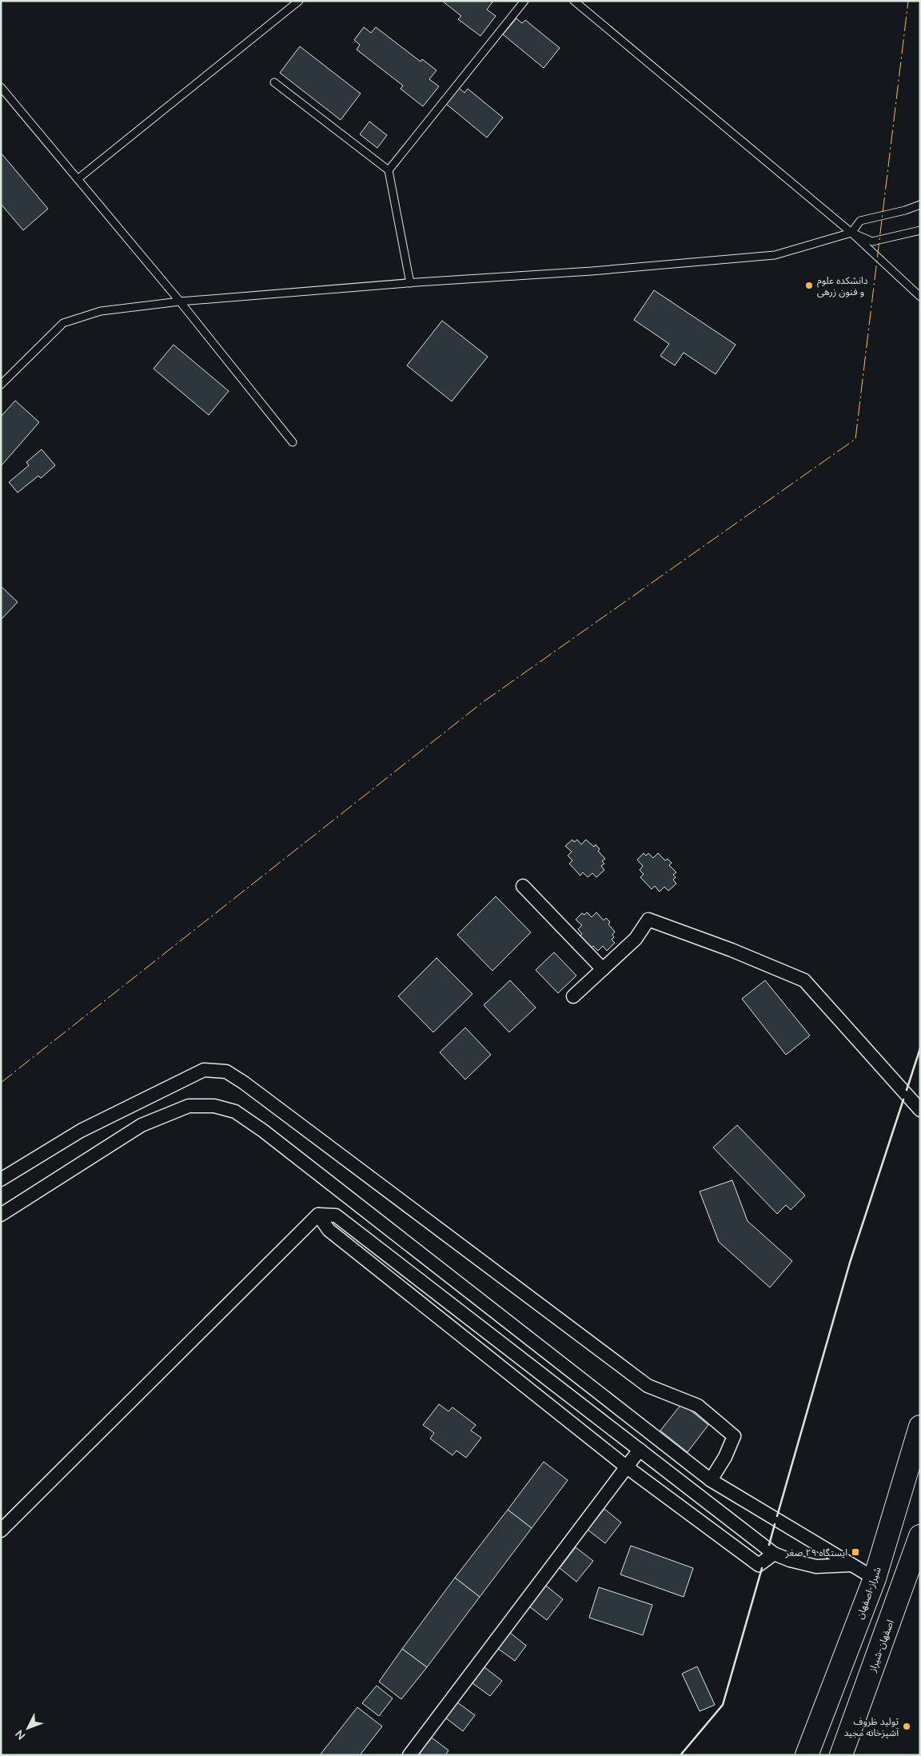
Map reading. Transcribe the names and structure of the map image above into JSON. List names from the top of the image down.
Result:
{
  "streets": {
    "highway": ["شیراز-اصفهان", "اصفهان-شیراز"]
  },
  "places": {
    "other": ["دانشکده علوم و فنون زرهی", "تولید ظروف آشپزخانه مجید"],
    "transit": ["ایستگاه ۲۹ صغر"]
  },
  "north": "bottom left"
}
